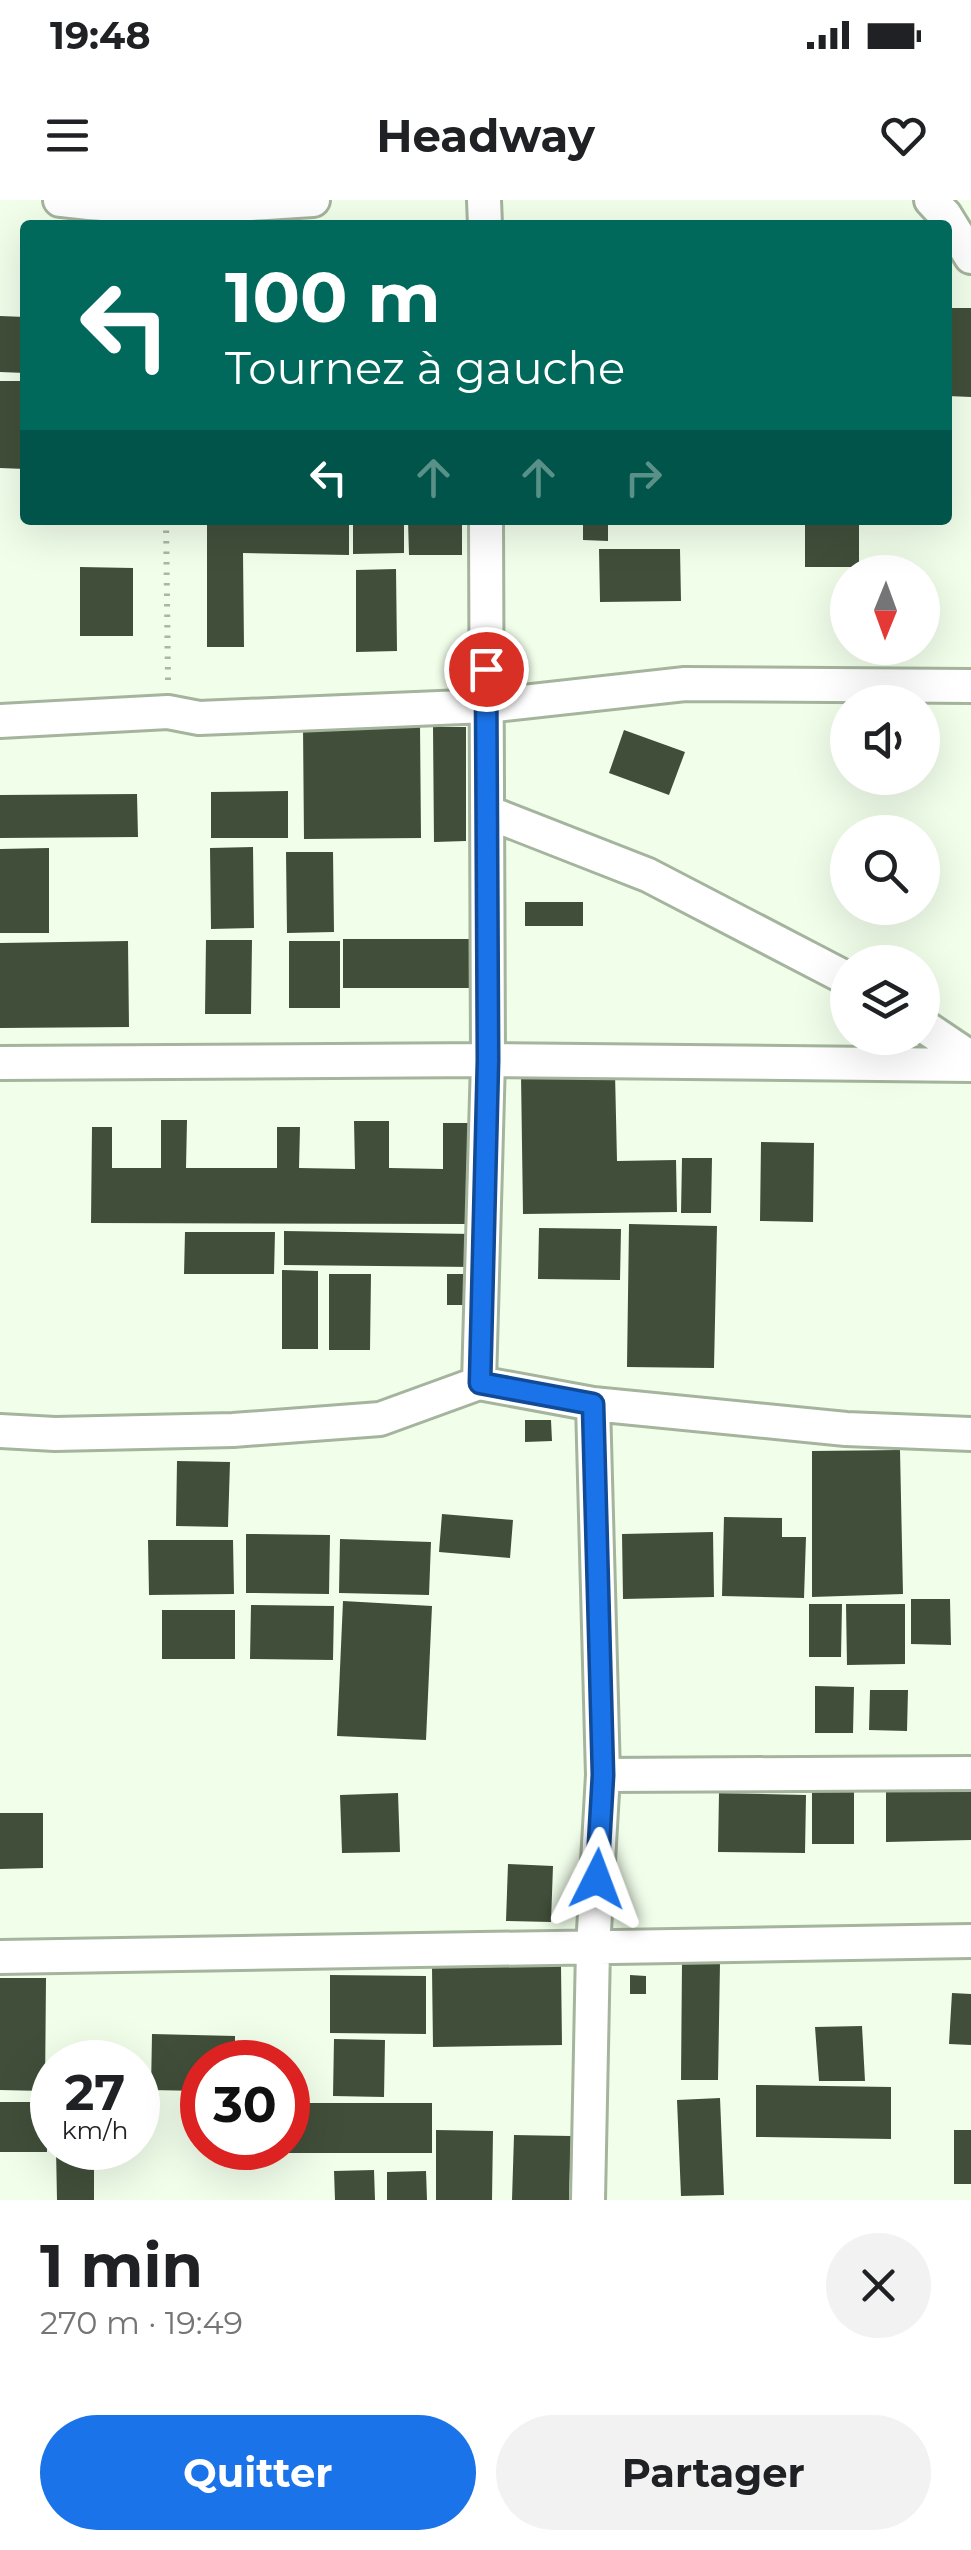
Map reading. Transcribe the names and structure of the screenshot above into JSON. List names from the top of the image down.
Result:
{
  "north": "bottom",
  "page": {
    "status": "19:48",
    "header": "Headway",
    "turn": ["100 m", "Tournez à gauche"],
    "speed": "27 km/h",
    "limit": "30",
    "heading": ["1 min", "270 m · 19:49"],
    "buttons": ["Quitter", "Partager"]
  }
}
